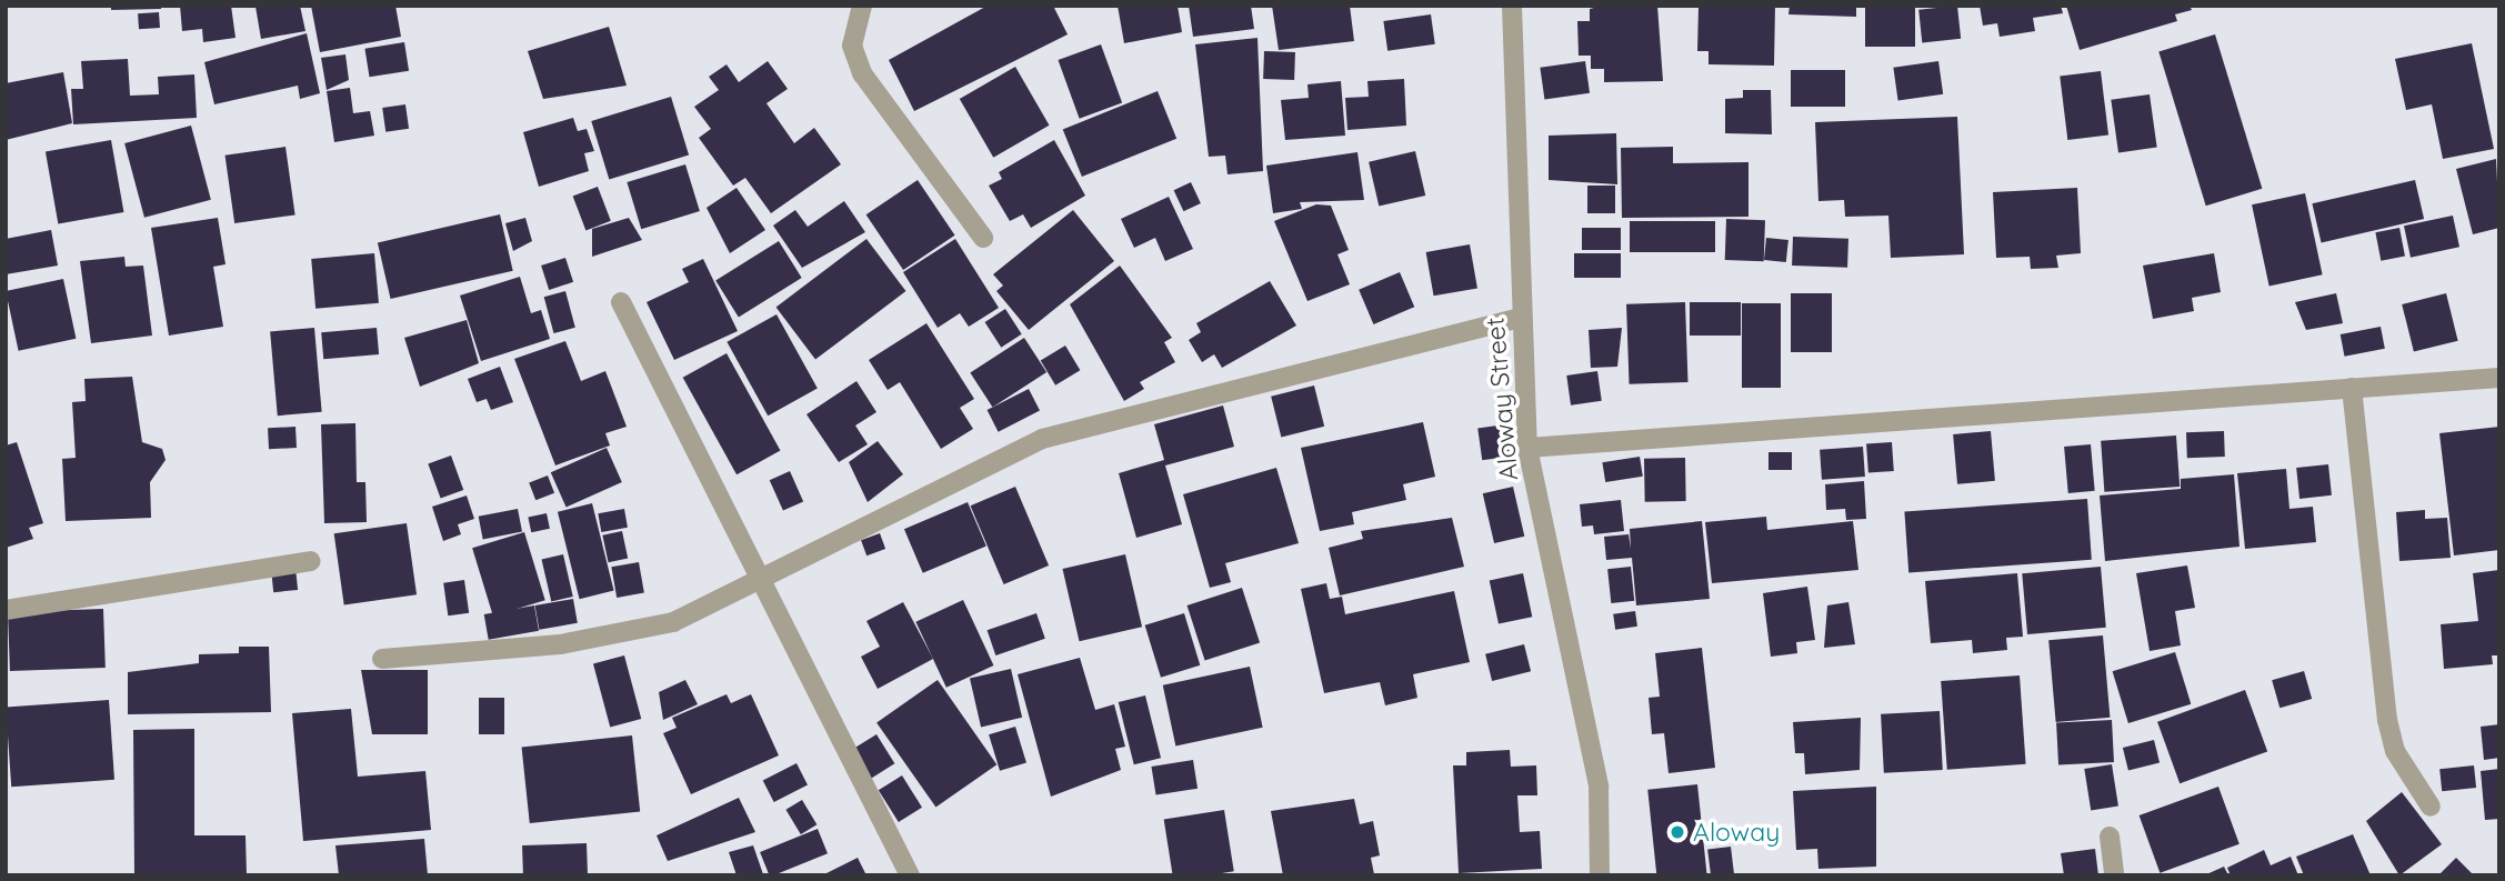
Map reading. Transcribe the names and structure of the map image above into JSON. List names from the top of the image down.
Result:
{
  "streets": {
    "street": ["Aloway Street"]
  },
  "places": ["Aloway"]
}
